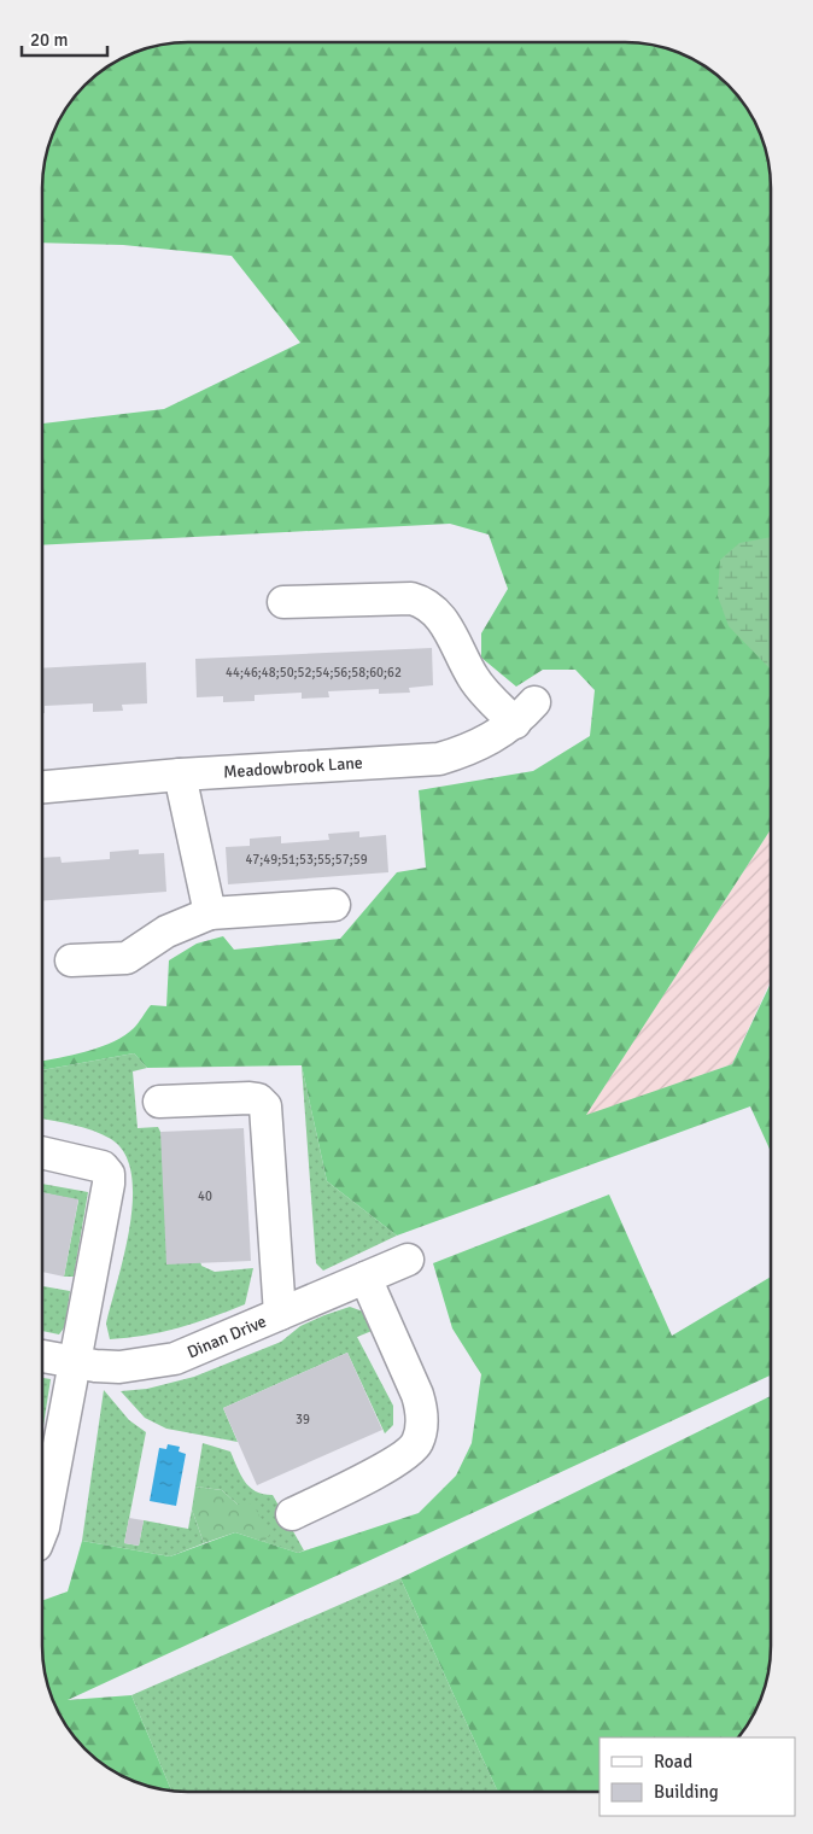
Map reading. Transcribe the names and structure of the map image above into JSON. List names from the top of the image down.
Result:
{
  "streets": {
    "street": ["Meadowbrook Lane", "Dinan Drive"]
  },
  "house_numbers": [
    "44;46;48;50;52;54;56;58;60;62",
    "47;49;51;53;55;57;59",
    "40",
    "39"
  ],
  "legend": ["Road", "Building"],
  "scale_bar": "20 m"
}
